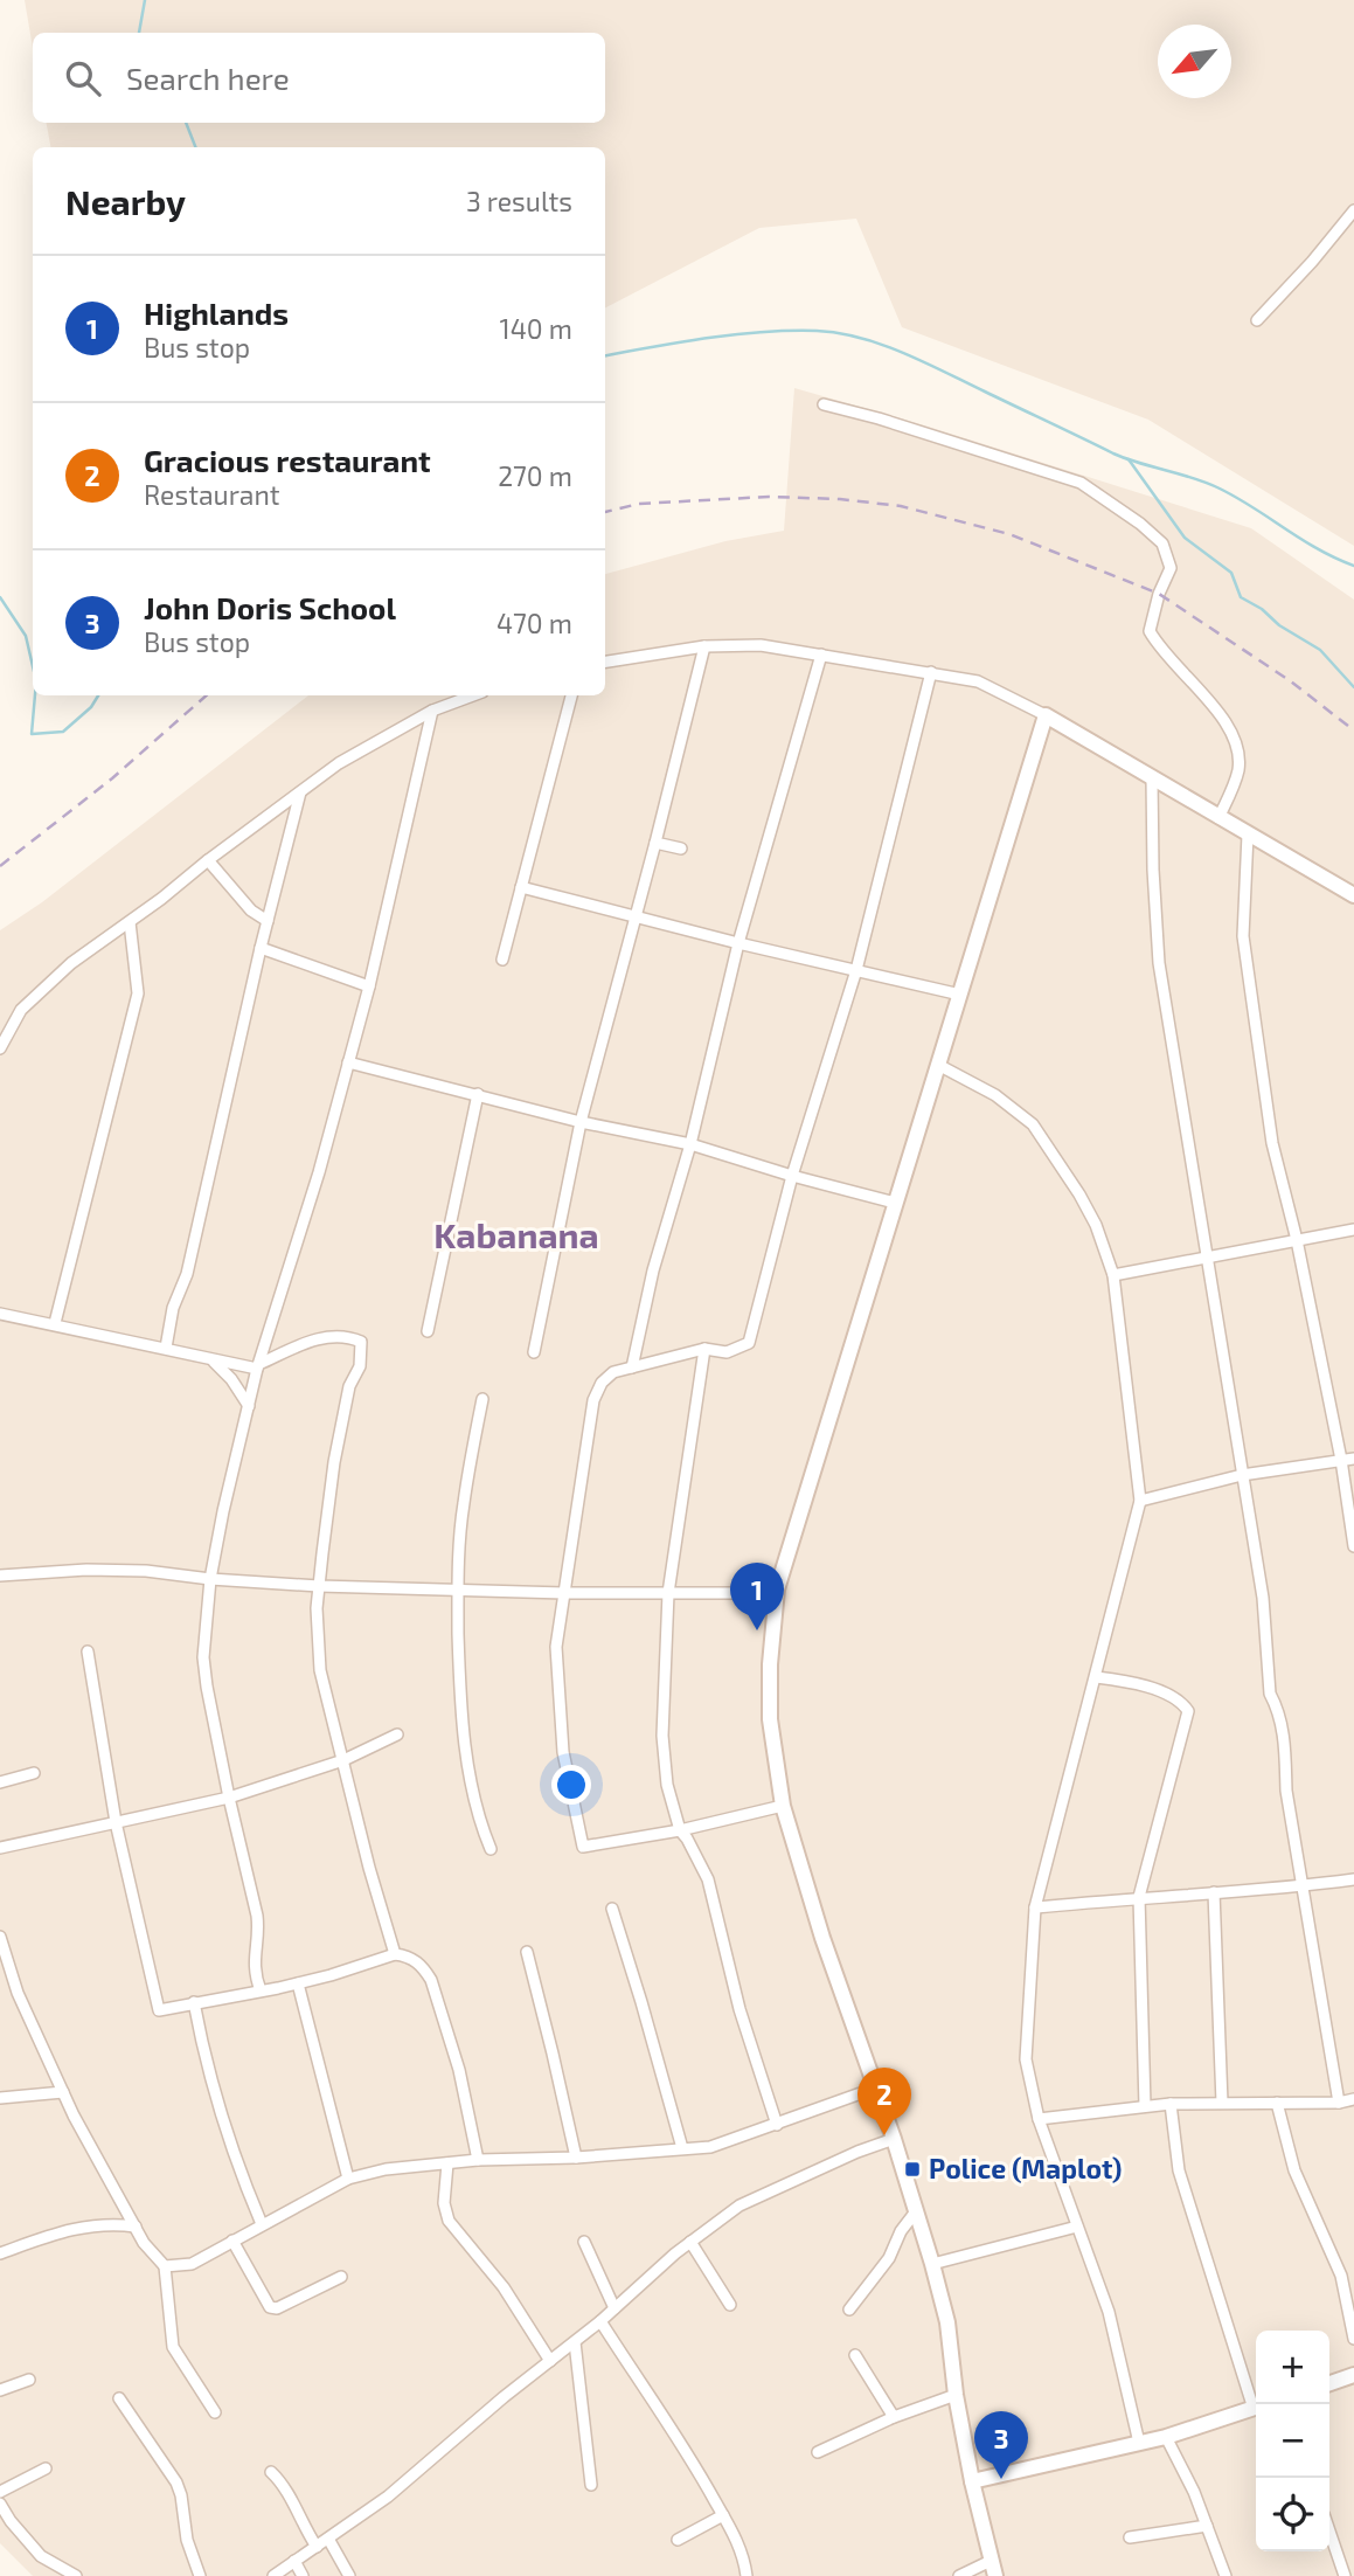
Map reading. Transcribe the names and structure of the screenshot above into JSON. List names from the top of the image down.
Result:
{
  "districts": ["Kabanana"],
  "places": {
    "transit": ["Police (Maplot)"]
  },
  "north": "bottom left",
  "page": {
    "search": "Search here",
    "heading": ["Nearby", "3 results"],
    "list": [
      {
        "mark": "1",
        "name": "Highlands",
        "note": "Bus stop",
        "value": "140 m"
      },
      {
        "mark": "2",
        "name": "Gracious restaurant",
        "note": "Restaurant",
        "value": "270 m"
      },
      {
        "mark": "3",
        "name": "John Doris School",
        "note": "Bus stop",
        "value": "470 m"
      }
    ],
    "pins": ["1", "2", "3"],
    "map_buttons": ["+", "−"]
  }
}
